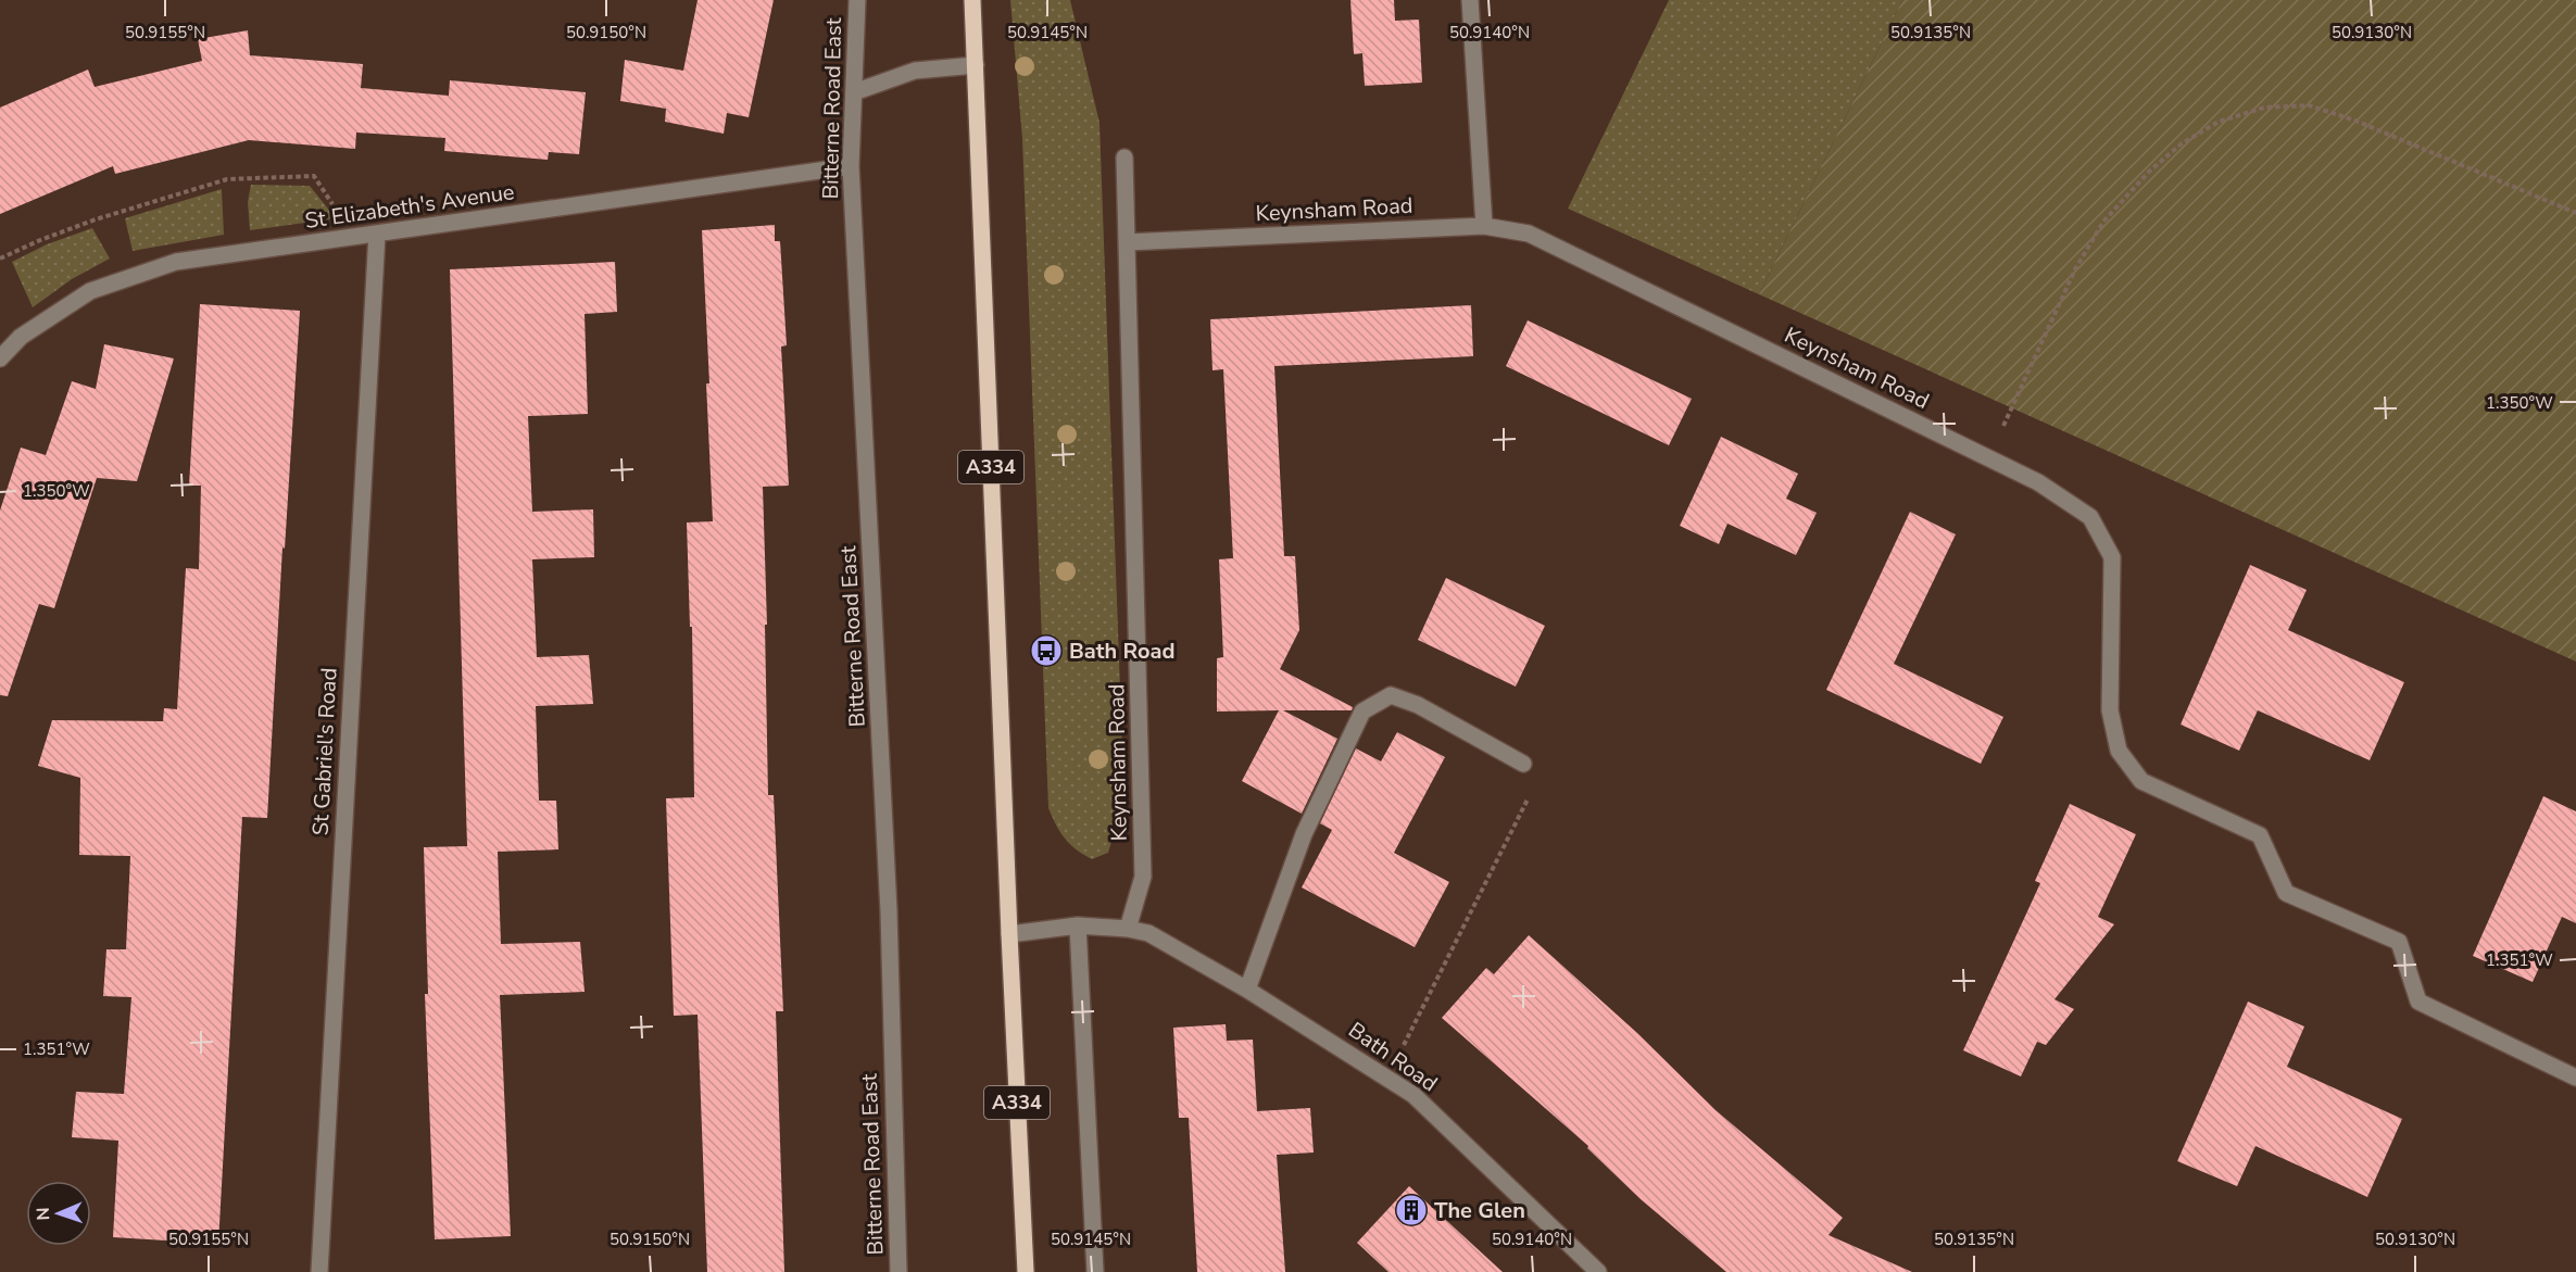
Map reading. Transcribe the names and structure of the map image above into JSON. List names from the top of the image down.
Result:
{
  "streets": {
    "main road": ["A334"],
    "street": [
      "Bitterne Road East",
      "St Elizabeth's Avenue",
      "Keynsham Road",
      "St Gabriel's Road",
      "Bath Road"
    ]
  },
  "crossings": [
    ["Bitterne Road East", "St Elizabeth's Avenue"],
    ["St Elizabeth's Avenue", "St Gabriel's Road"],
    ["Keynsham Road", "Bath Road"],
    ["A334", "Bath Road"]
  ],
  "places": {
    "bus stop": ["Bath Road"],
    "building": ["The Glen"]
  },
  "north": "left",
  "coordinates": [
    "50.9155°N",
    "50.9150°N",
    "50.9145°N",
    "50.9140°N",
    "50.9135°N",
    "50.9130°N",
    "1.350°W",
    "1.351°W"
  ]
}
